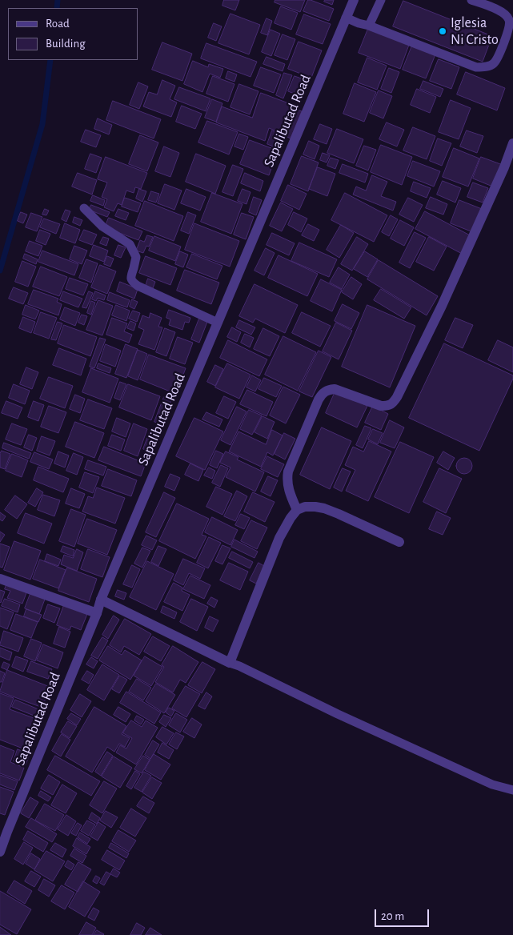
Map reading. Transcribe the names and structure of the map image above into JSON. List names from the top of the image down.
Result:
{
  "streets": {
    "street": ["Sapalibutad Road"]
  },
  "places": ["Iglesia Ni Cristo"],
  "legend": ["Road", "Building"],
  "scale_bar": "20 m"
}
